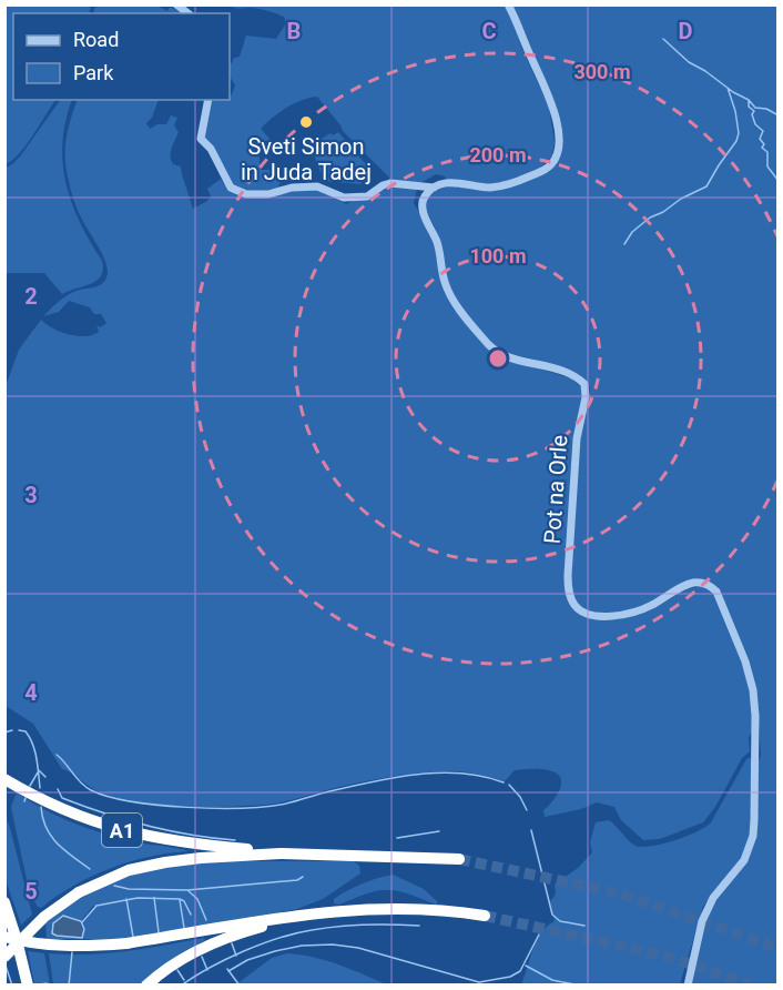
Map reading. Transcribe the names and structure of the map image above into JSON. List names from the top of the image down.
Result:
{
  "streets": {
    "highway": ["A1"],
    "street": ["Pot na Orle"]
  },
  "places": ["Sveti Simon in Juda Tadej"],
  "legend": ["Road", "Park"],
  "grid": {
    "columns": ["B", "C", "D"],
    "rows": [
      "2",
      "3",
      "4",
      "5"
    ]
  },
  "rings": ["300 m", "200 m", "100 m"]
}
